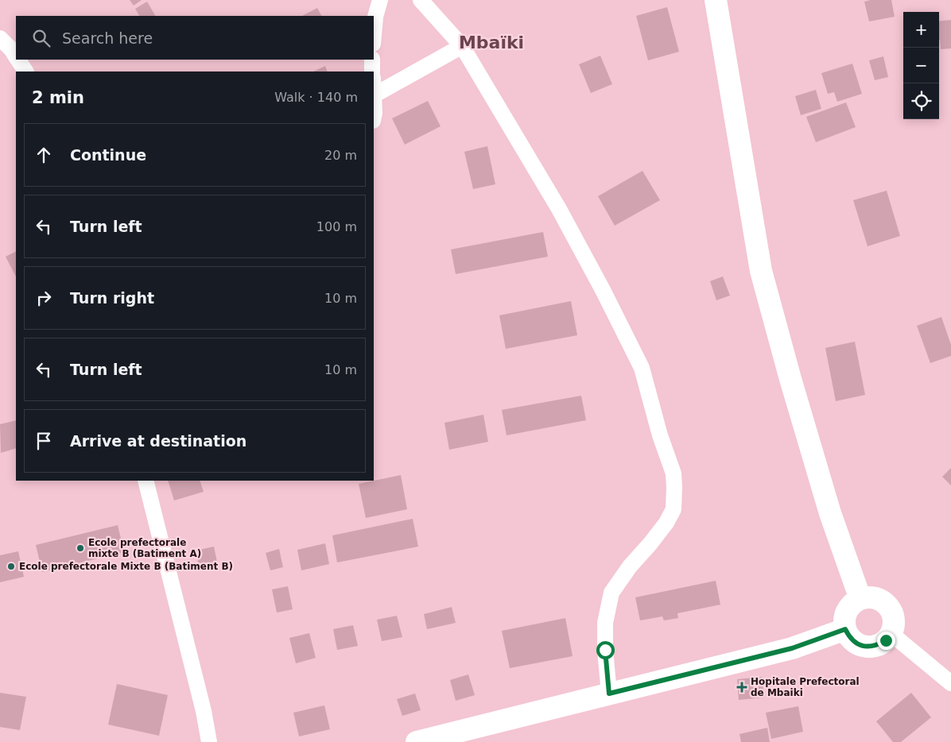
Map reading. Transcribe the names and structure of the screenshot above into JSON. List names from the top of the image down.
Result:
{
  "districts": ["Mbaïki"],
  "places": {
    "other": ["Ecole prefectorale mixte B (Batiment A)", "Ecole prefectorale Mixte B (Batiment B)"],
    "health": ["Hopitale Prefectoral de Mbaiki"]
  },
  "page": {
    "map_buttons": ["+", "−"],
    "search": "Search here",
    "heading": ["2 min", "Walk · 140 m"],
    "list": [
      ["Continue", "20 m"],
      ["Turn left", "100 m"],
      ["Turn right", "10 m"],
      ["Turn left", "10 m"],
      "Arrive at destination"
    ]
  }
}
